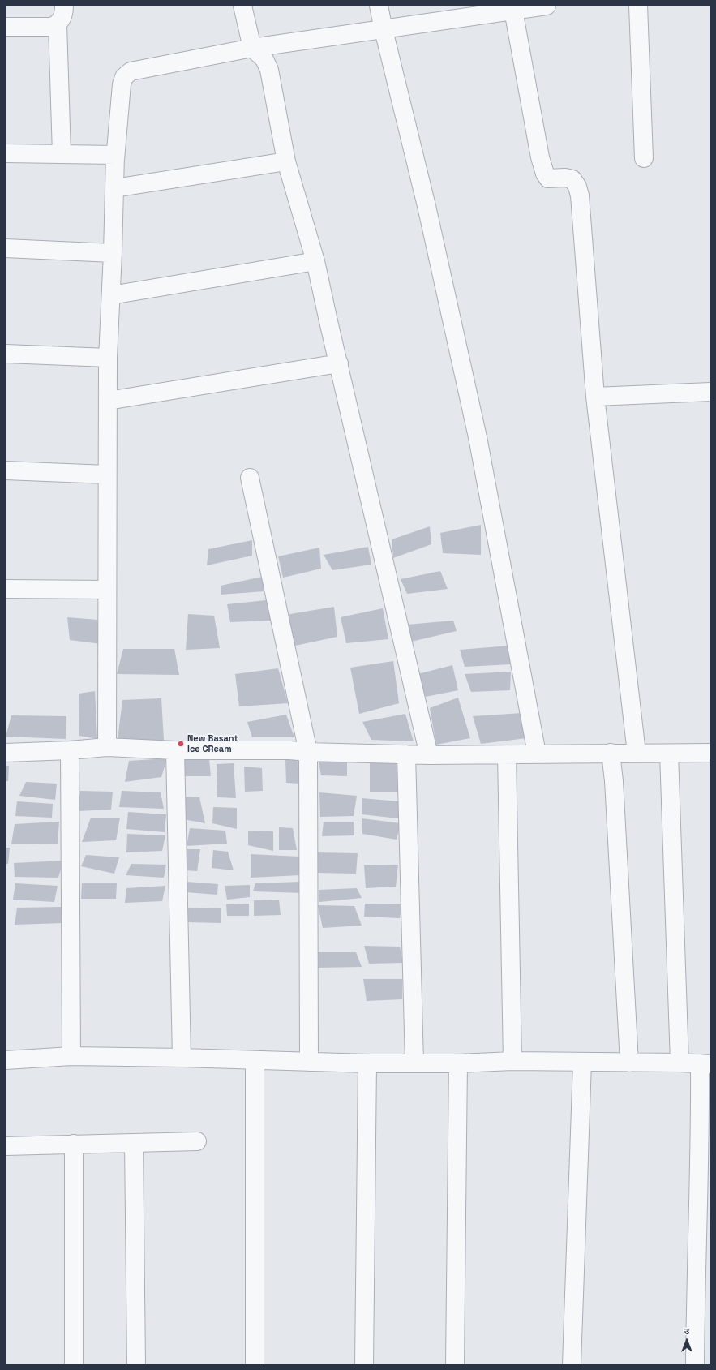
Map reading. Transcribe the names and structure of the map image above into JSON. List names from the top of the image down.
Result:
{
  "places": ["New Basant Ice CReam"],
  "north": "top"
}
